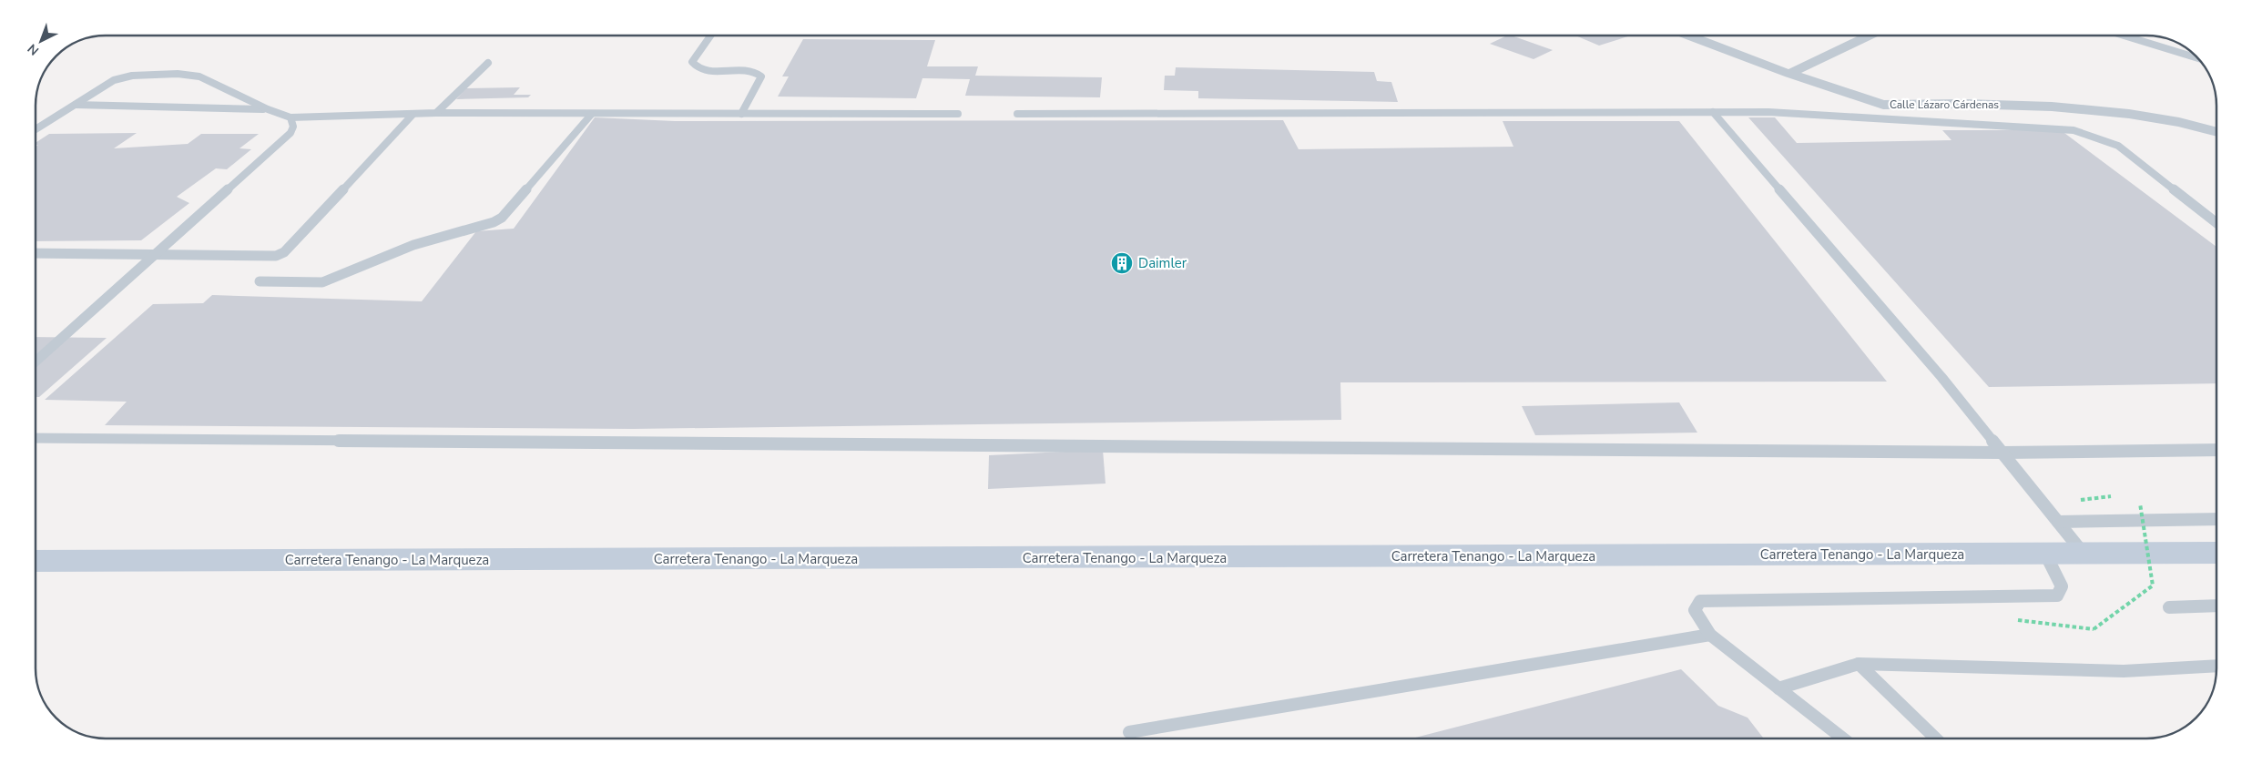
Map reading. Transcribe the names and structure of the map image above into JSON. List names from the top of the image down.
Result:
{
  "streets": {
    "main road": ["Carretera Tenango - La Marqueza"],
    "street": ["Calle Lázaro Cárdenas"]
  },
  "places": {
    "building": ["Daimler"]
  },
  "north": "bottom left"
}
